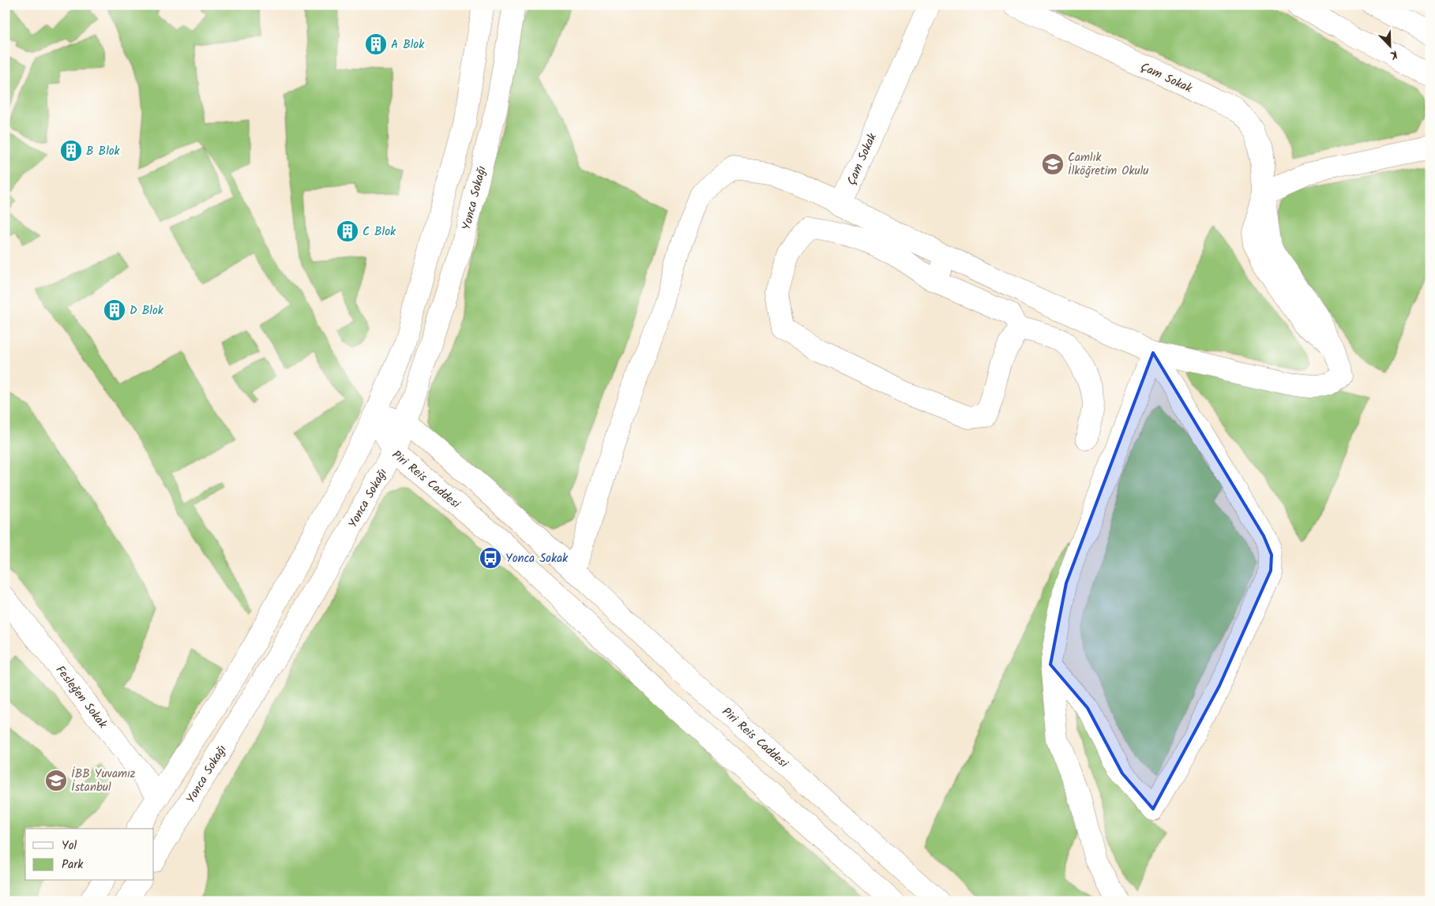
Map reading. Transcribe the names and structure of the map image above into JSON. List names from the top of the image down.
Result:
{
  "streets": {
    "street": [
      "Çam Sokak",
      "Yonca Sokağı",
      "Piri Reis Caddesi",
      "Fesleğen Sokak"
    ]
  },
  "crossings": [
    ["Yonca Sokağı", "Piri Reis Caddesi"]
  ],
  "places": {
    "building": [
      "A Blok",
      "B Blok",
      "C Blok",
      "D Blok"
    ],
    "school or university": ["Çamlık İlköğretim Okulu", "İBB Yuvamız İstanbul"],
    "bus stop": ["Yonca Sokak"]
  },
  "legend": ["Yol", "Park"],
  "north": "bottom right"
}
